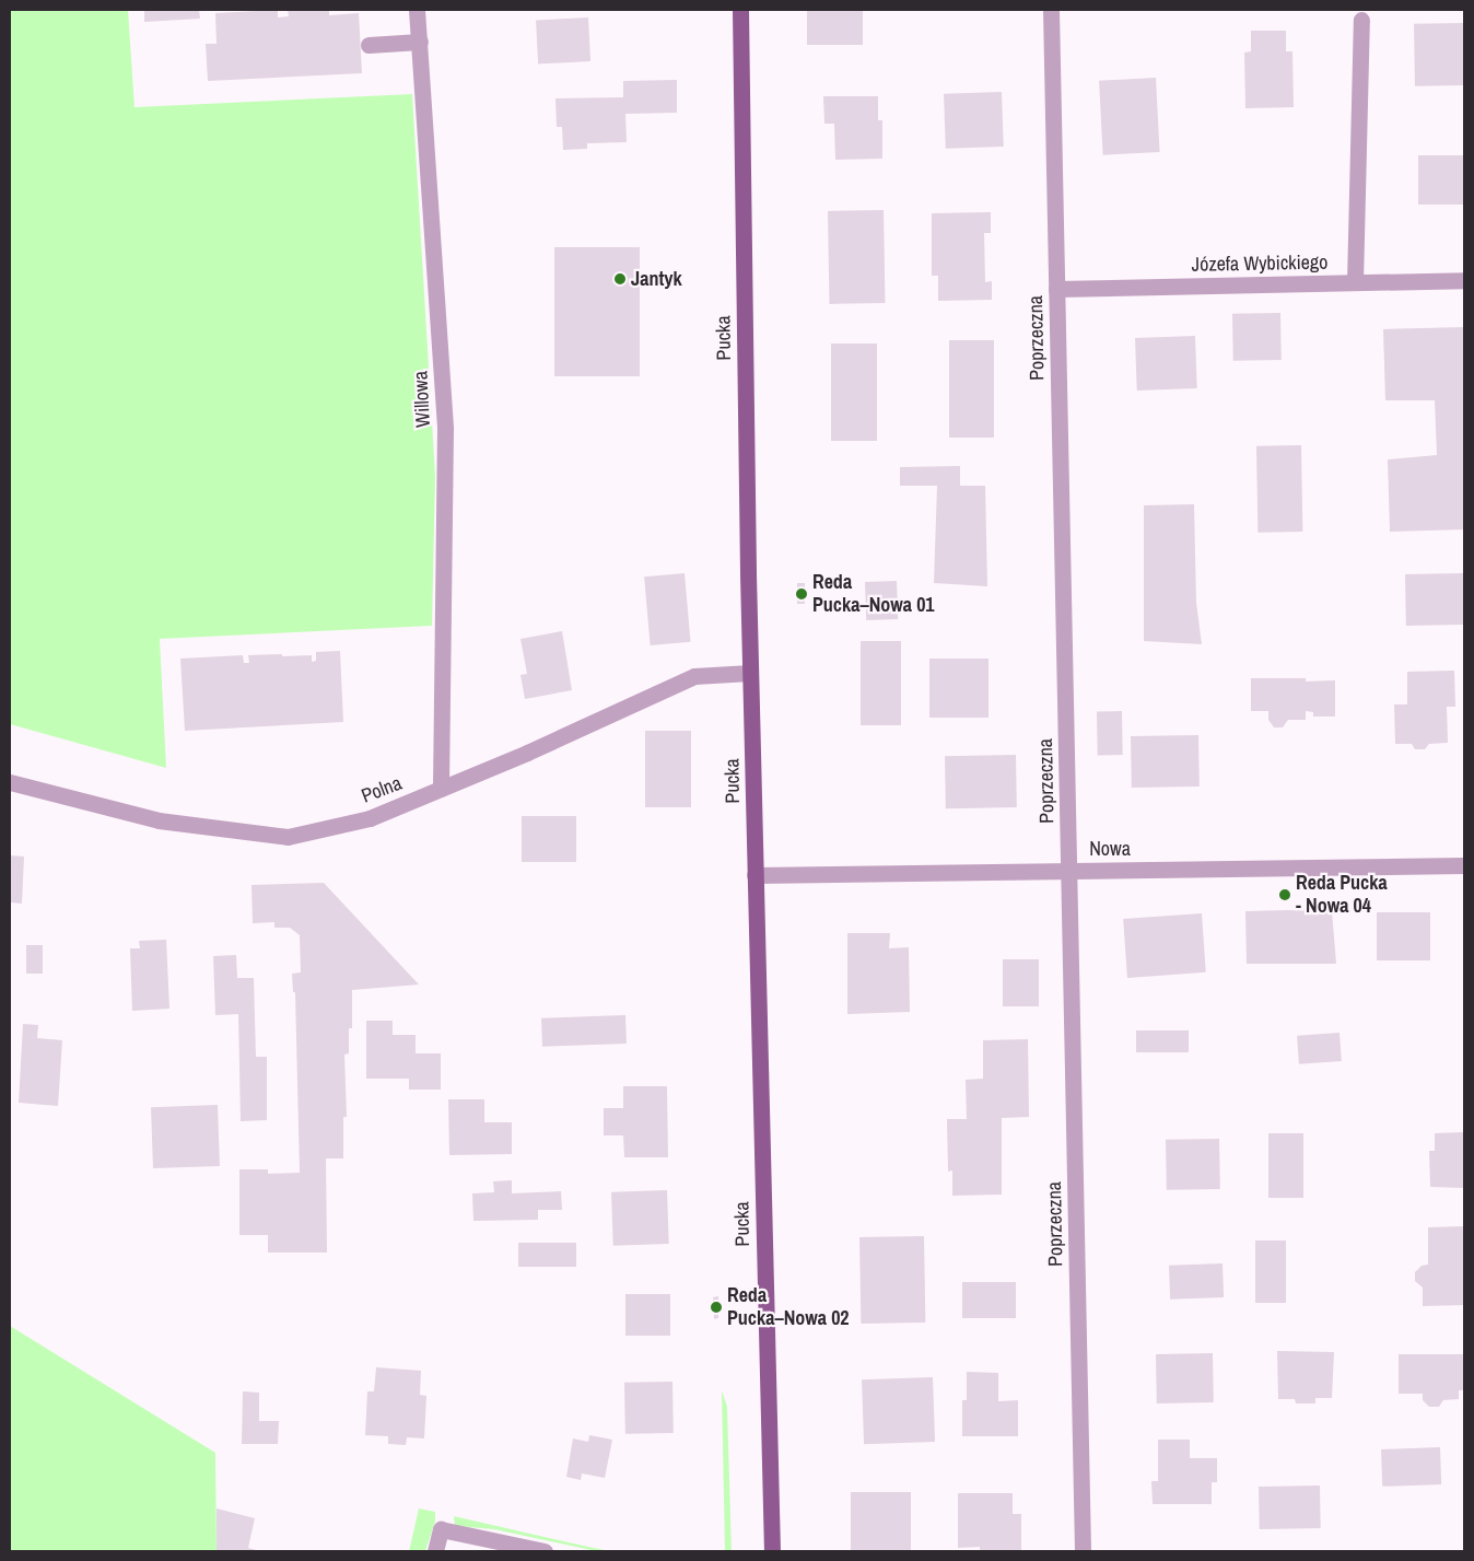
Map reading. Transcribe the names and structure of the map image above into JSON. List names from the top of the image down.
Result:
{
  "streets": {
    "main road": ["Pucka"],
    "street": [
      "Józefa Wybickiego",
      "Poprzeczna",
      "Willowa",
      "Polna",
      "Nowa"
    ]
  },
  "crossings": [
    ["Józefa Wybickiego", "Poprzeczna"],
    ["Pucka", "Polna"],
    ["Pucka", "Nowa"],
    ["Poprzeczna", "Nowa"],
    ["Willowa", "Polna"]
  ],
  "places": [
    "Jantyk",
    "Reda Pucka–Nowa 01",
    "Reda Pucka - Nowa 04",
    "Reda Pucka–Nowa 02"
  ]
}
